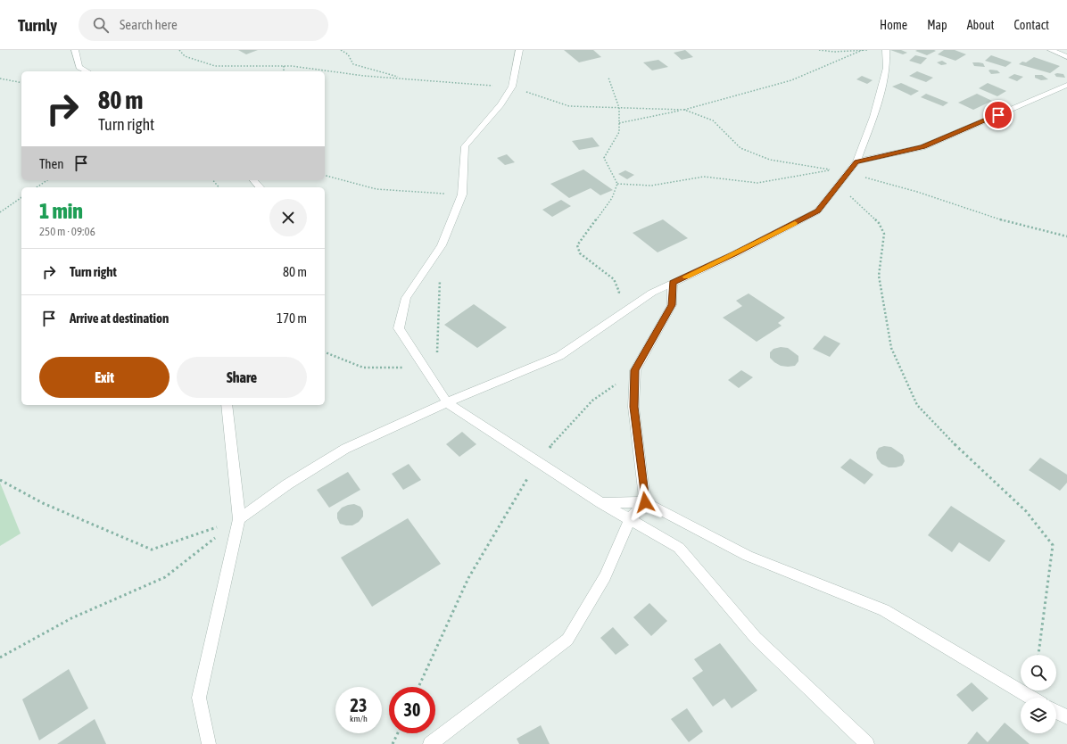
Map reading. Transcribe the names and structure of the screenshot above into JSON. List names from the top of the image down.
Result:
{
  "page": {
    "header": "Turnly",
    "search": "Search here",
    "nav": [
      "Home",
      "Map",
      "About",
      "Contact"
    ],
    "turn": ["80 m", "Turn right"],
    "then": "Then",
    "heading": ["1 min", "250 m · 09:06"],
    "list": [
      {
        "name": "Turn right",
        "value": "80 m"
      },
      {
        "name": "Arrive at destination",
        "value": "170 m"
      }
    ],
    "buttons": ["Exit", "Share"],
    "speed": "23 km/h",
    "limit": "30"
  }
}
